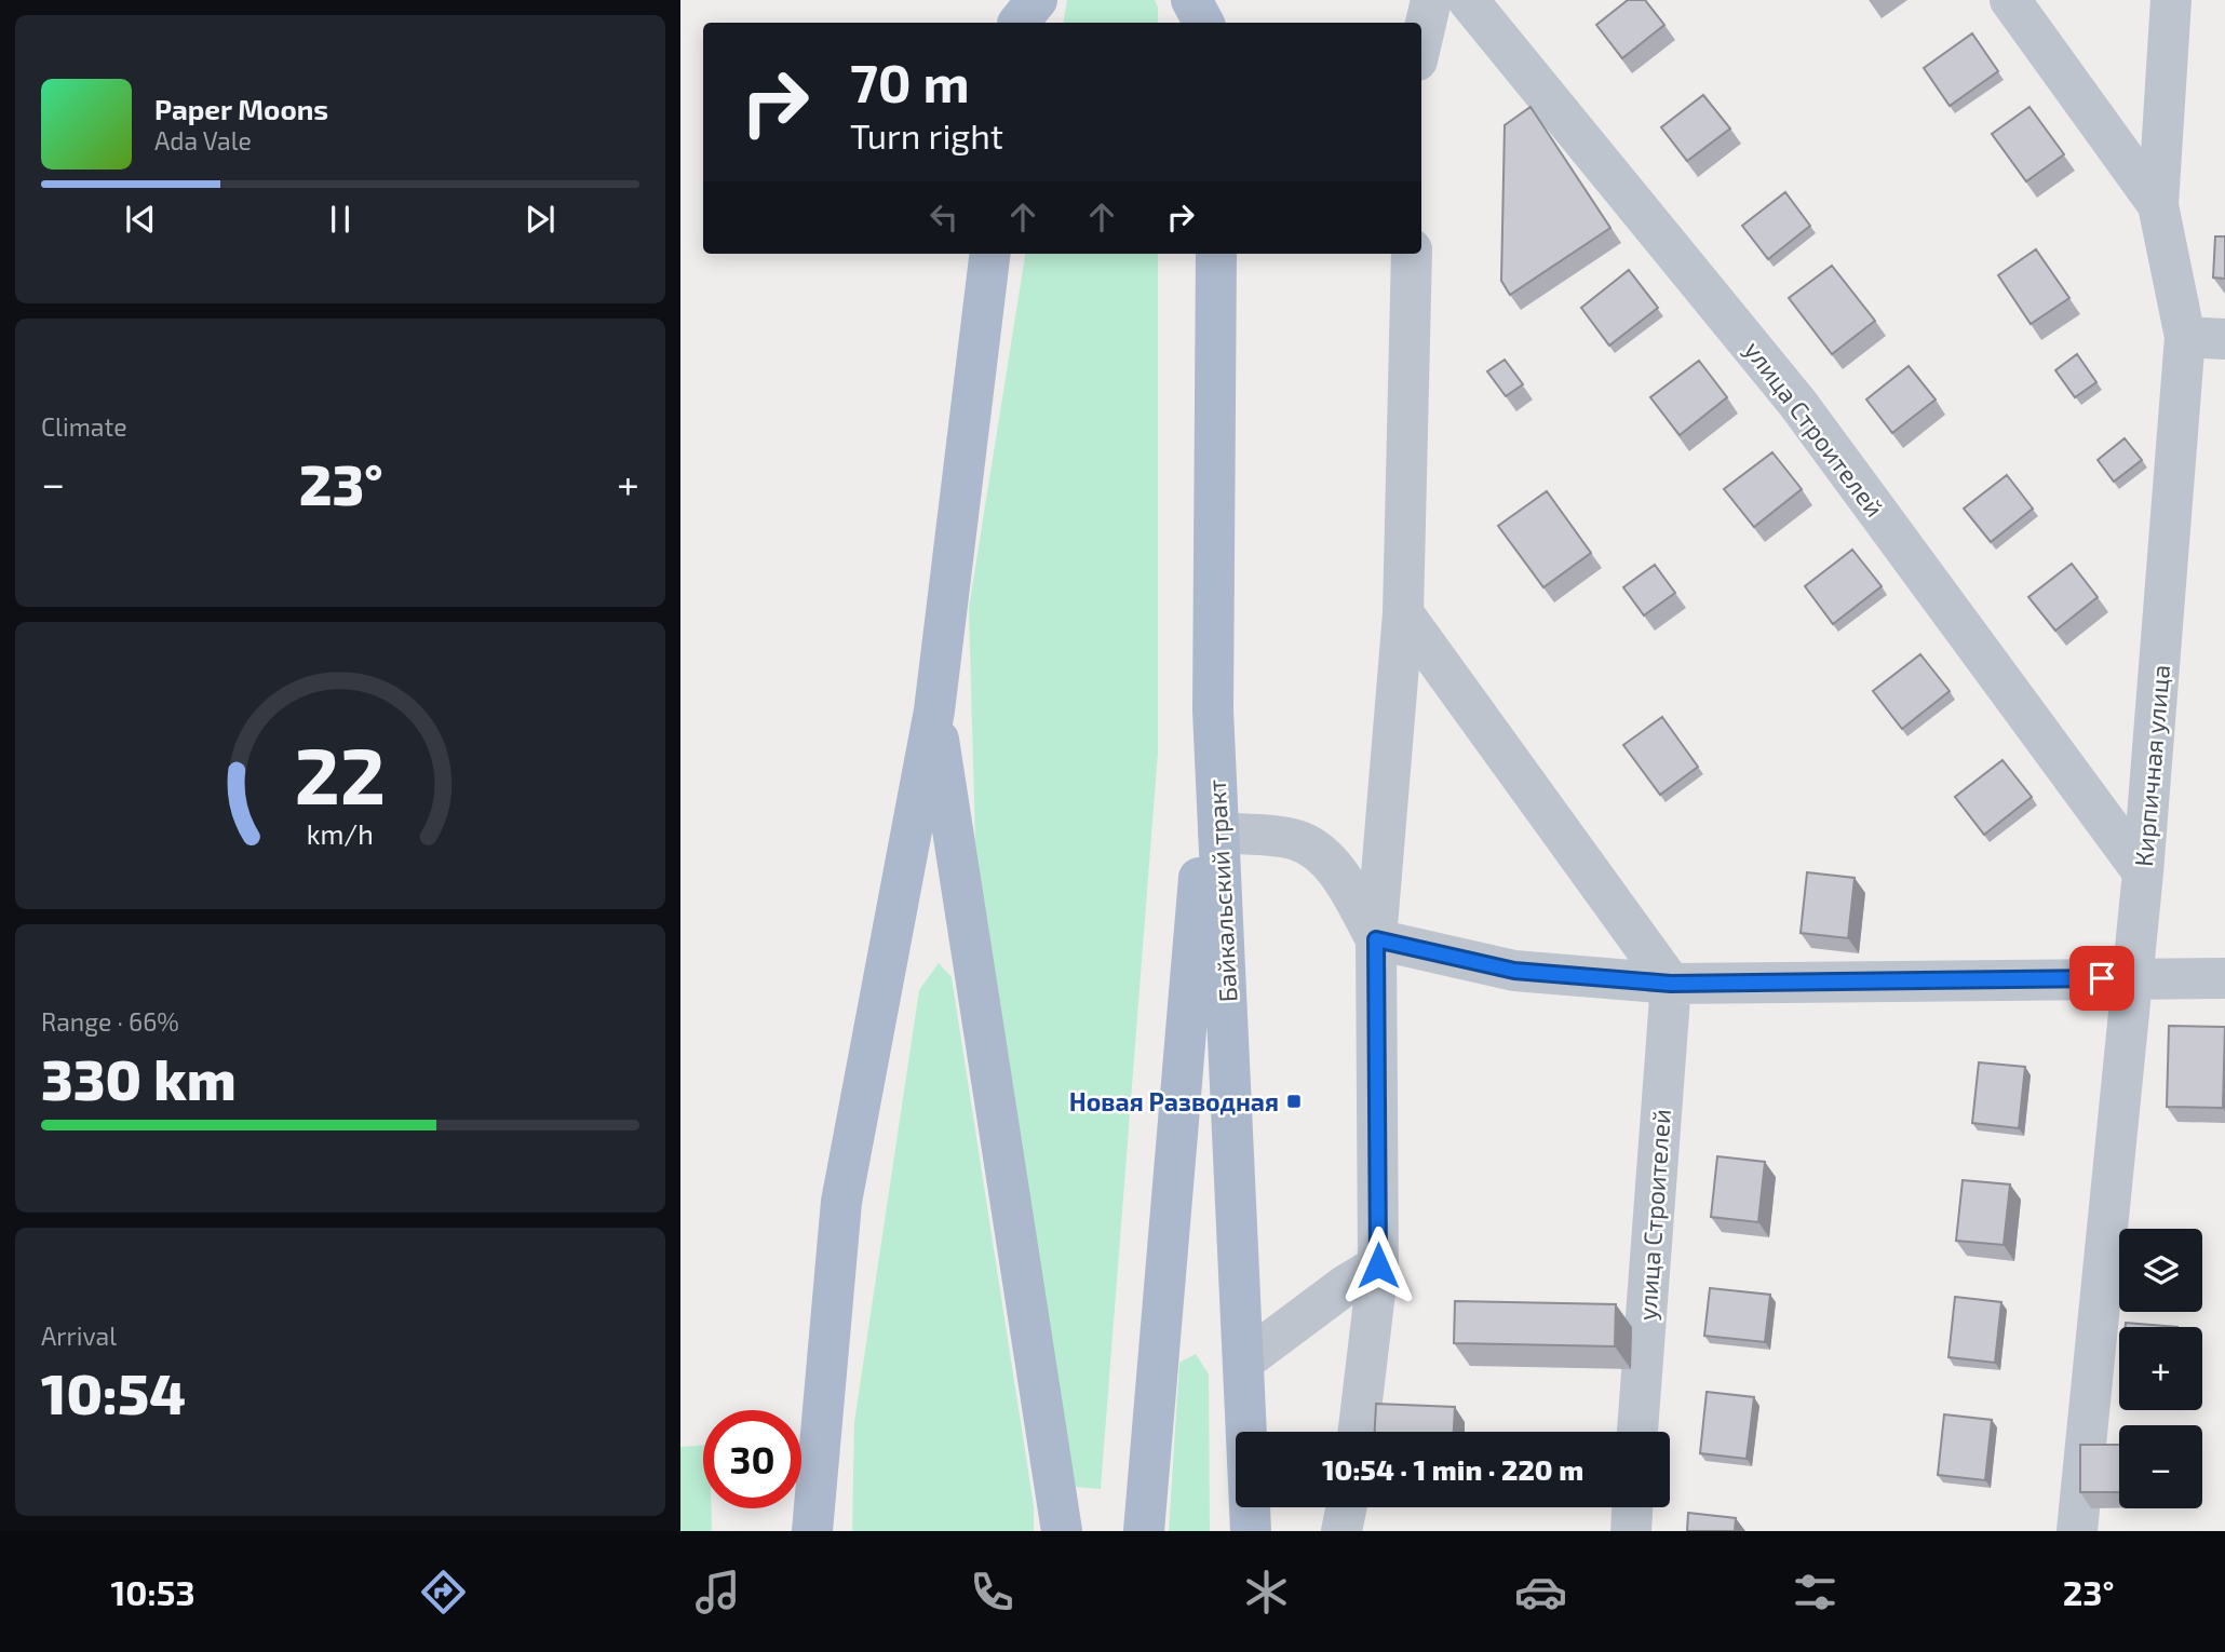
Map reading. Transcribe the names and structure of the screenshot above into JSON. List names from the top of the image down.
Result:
{
  "streets": {
    "main road": ["Байкальский тракт"],
    "street": ["улица Строителей", "Кирпичная улица"]
  },
  "crossings": [
    ["улица Строителей", "Кирпичная улица"]
  ],
  "places": {
    "transit": ["Новая Разводная"]
  },
  "page": {
    "turn": ["70 m", "Turn right"],
    "song": ["Paper Moons", "Ada Vale"],
    "tile": [
      "Climate",
      ["Range · 66%", "330 km"],
      ["Arrival", "10:54"]
    ],
    "heat": ["−", "23°", "+"],
    "map_buttons": ["+", "−"],
    "limit": "30",
    "trip": "10:54 · 1 min · 220 m",
    "tabs": ["10:53", "23°"],
    "gauge": ["22", "km/h"]
  }
}
